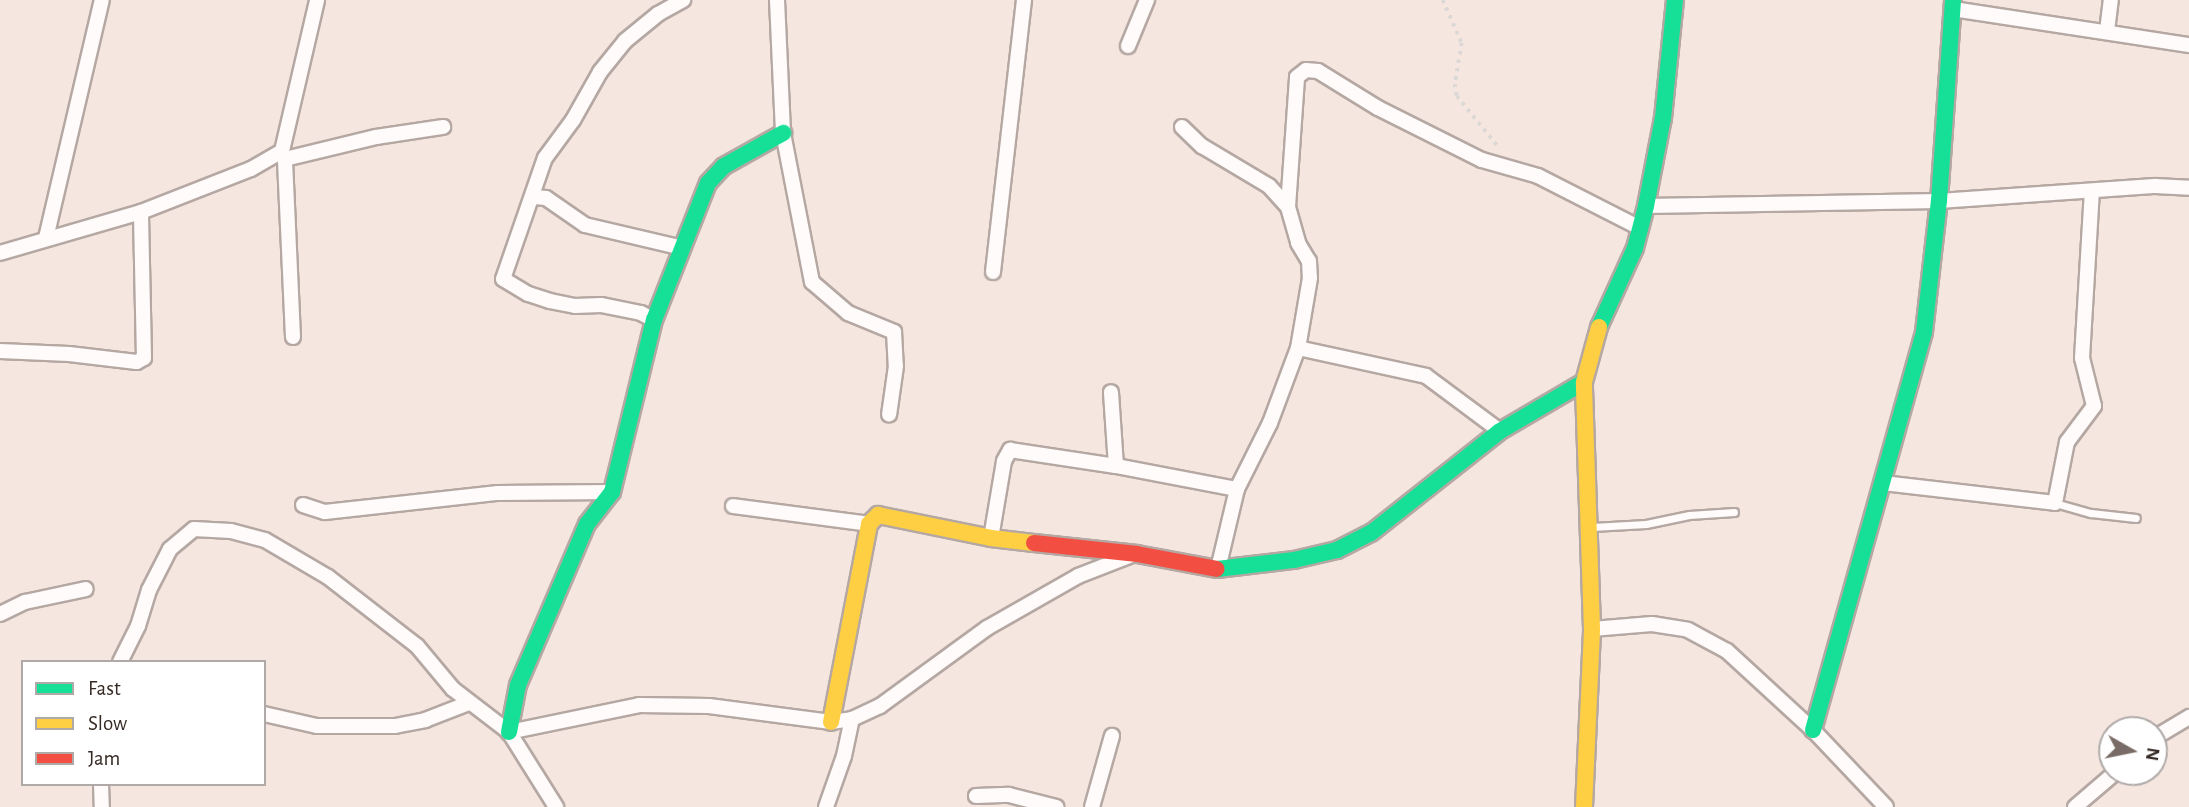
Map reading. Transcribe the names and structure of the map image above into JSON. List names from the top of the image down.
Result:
{
  "legend": ["Fast", "Slow", "Jam"],
  "north": "right"
}
